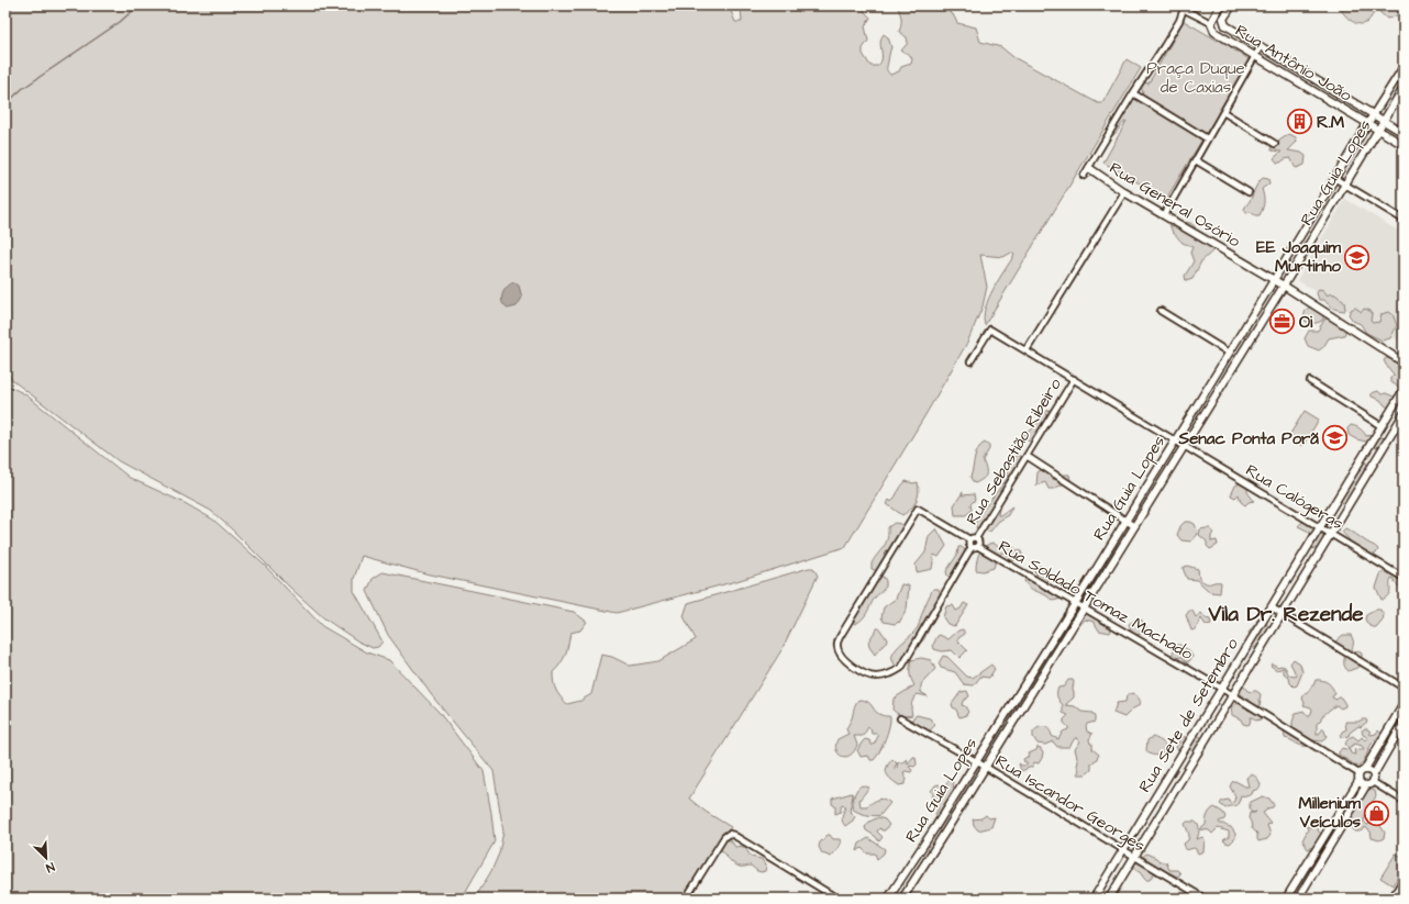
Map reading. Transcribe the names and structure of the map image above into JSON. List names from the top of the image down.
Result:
{
  "streets": {
    "main road": [
      "Rua Antônio João",
      "Rua Guia Lopes",
      "Rua General Osório",
      "Rua Sete de Setembro"
    ],
    "street": [
      "Rua Sebastião Ribeiro",
      "Rua Calógeras",
      "Rua Soldado Tomaz Machado",
      "Rua Iscandor Georges"
    ]
  },
  "crossings": [
    ["Rua Antônio João", "Rua Guia Lopes"],
    ["Rua Guia Lopes", "Rua General Osório"],
    ["Rua Guia Lopes", "Rua Calógeras"],
    ["Rua Guia Lopes", "Rua Soldado Tomaz Machado"],
    ["Rua Guia Lopes", "Rua Iscandor Georges"],
    ["Rua Sebastião Ribeiro", "Rua Calógeras"],
    ["Rua Sebastião Ribeiro", "Rua Soldado Tomaz Machado"],
    ["Rua Calógeras", "Rua Sete de Setembro"],
    ["Rua Soldado Tomaz Machado", "Rua Sete de Setembro"],
    ["Rua Sete de Setembro", "Rua Iscandor Georges"]
  ],
  "districts": ["Vila Dr. Rezende"],
  "parks": ["Praça Duque de Caxias"],
  "places": {
    "building": ["R.M"],
    "school or university": ["EE Joaquim Murtinho", "Senac Ponta Porã"],
    "office": ["Oi"],
    "shop": ["Millenium Veículos"]
  },
  "north": "bottom right"
}
